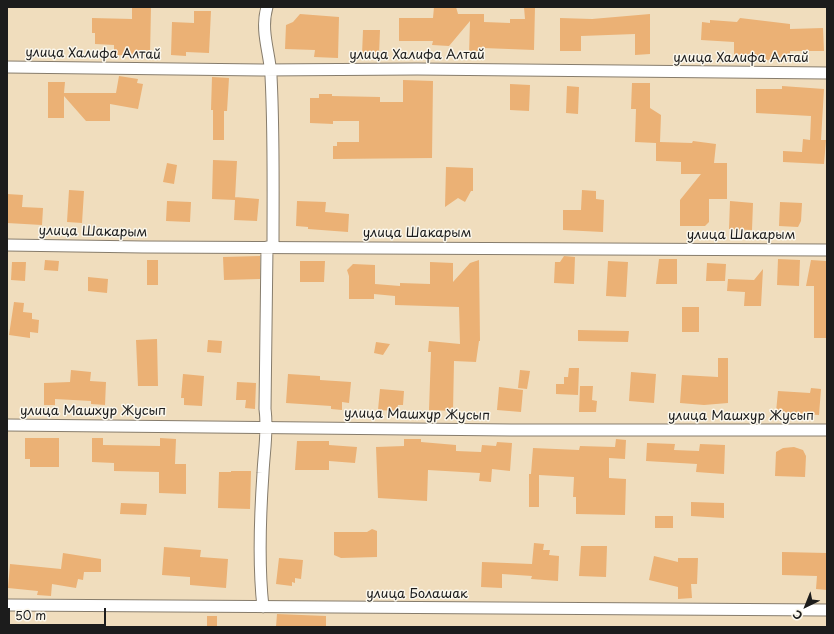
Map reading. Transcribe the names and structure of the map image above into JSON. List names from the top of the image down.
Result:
{
  "streets": {
    "street": [
      "улица Халифа Алтай",
      "улица Шакарым",
      "улица Машхур Жусып",
      "улица Болашак"
    ]
  },
  "scale_bar": "50 m",
  "north": "bottom left"
}
